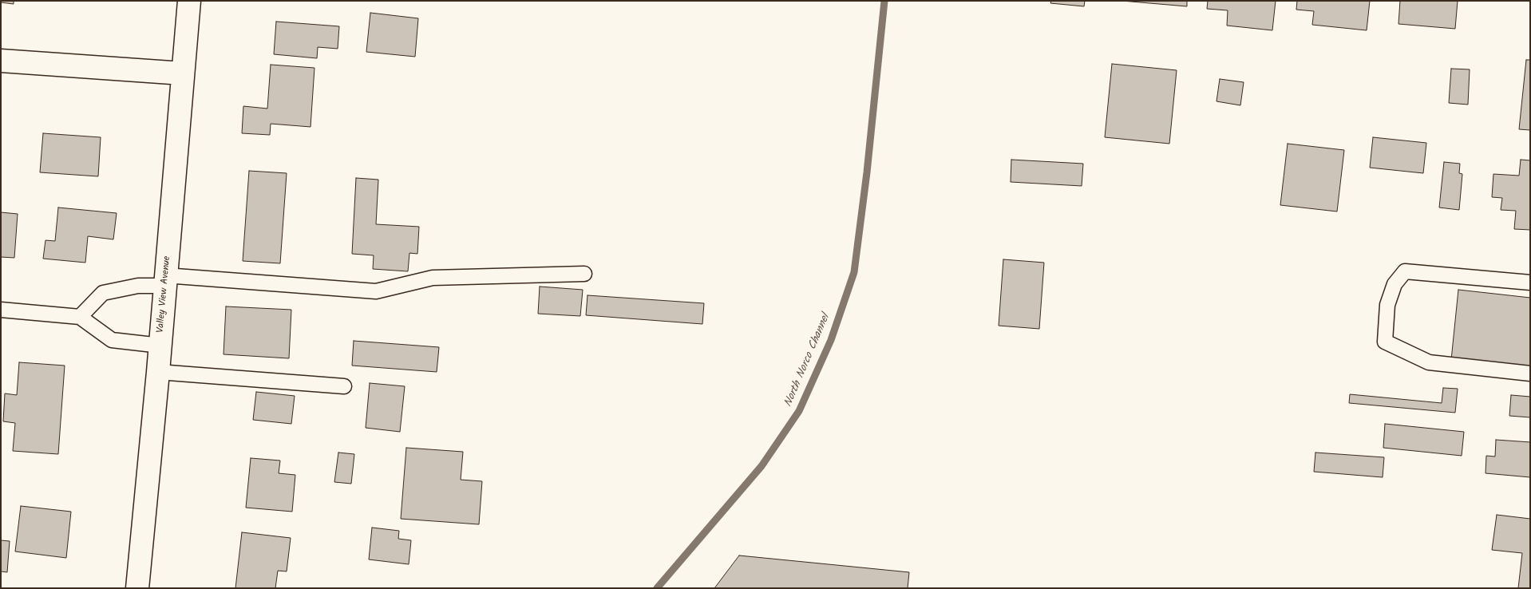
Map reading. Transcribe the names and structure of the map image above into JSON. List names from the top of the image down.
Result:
{
  "streets": {
    "street": ["Valley View Avenue"]
  },
  "water": ["North Norco Channel"]
}
